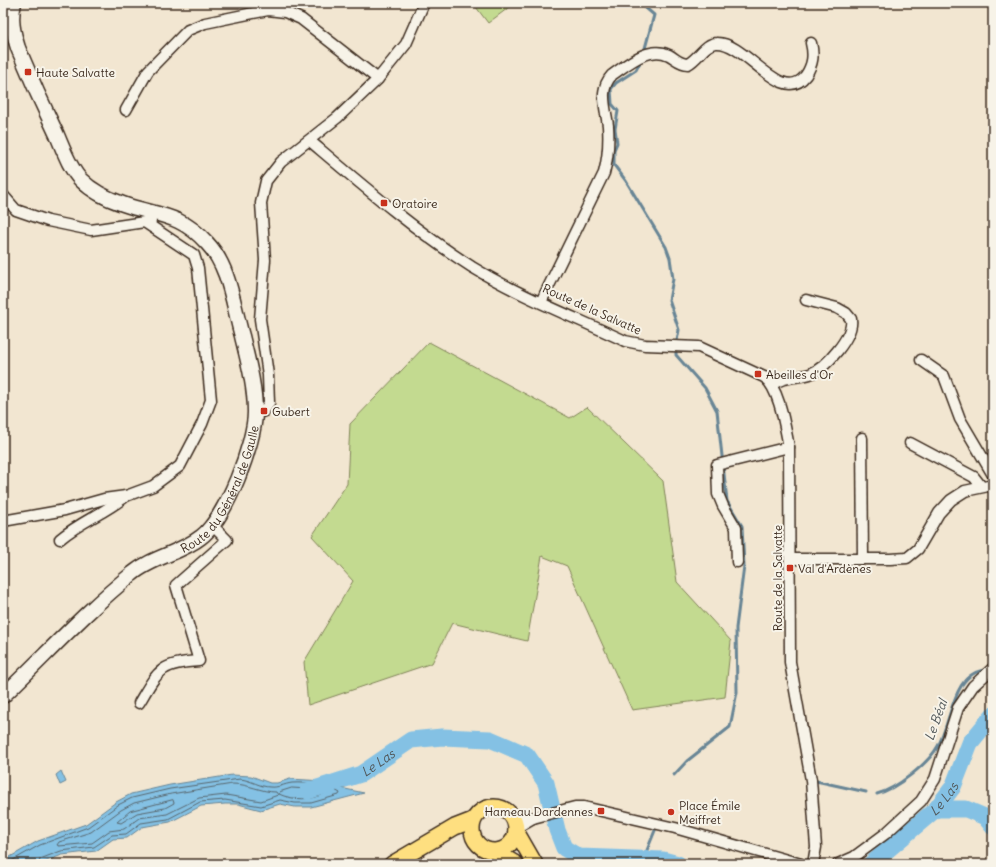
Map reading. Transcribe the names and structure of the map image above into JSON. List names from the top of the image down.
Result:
{
  "streets": {
    "street": ["Route de la Salvatte", "Route du Général de Gaulle"]
  },
  "water": ["Le Béal", "Le Las"],
  "places": {
    "transit": [
      "Haute Salvatte",
      "Oratoire",
      "Abeilles d'Or",
      "Gubert",
      "Val d'Ardènes",
      "Hameau Dardennes"
    ],
    "other": ["Place Émile Meiffret"]
  }
}
